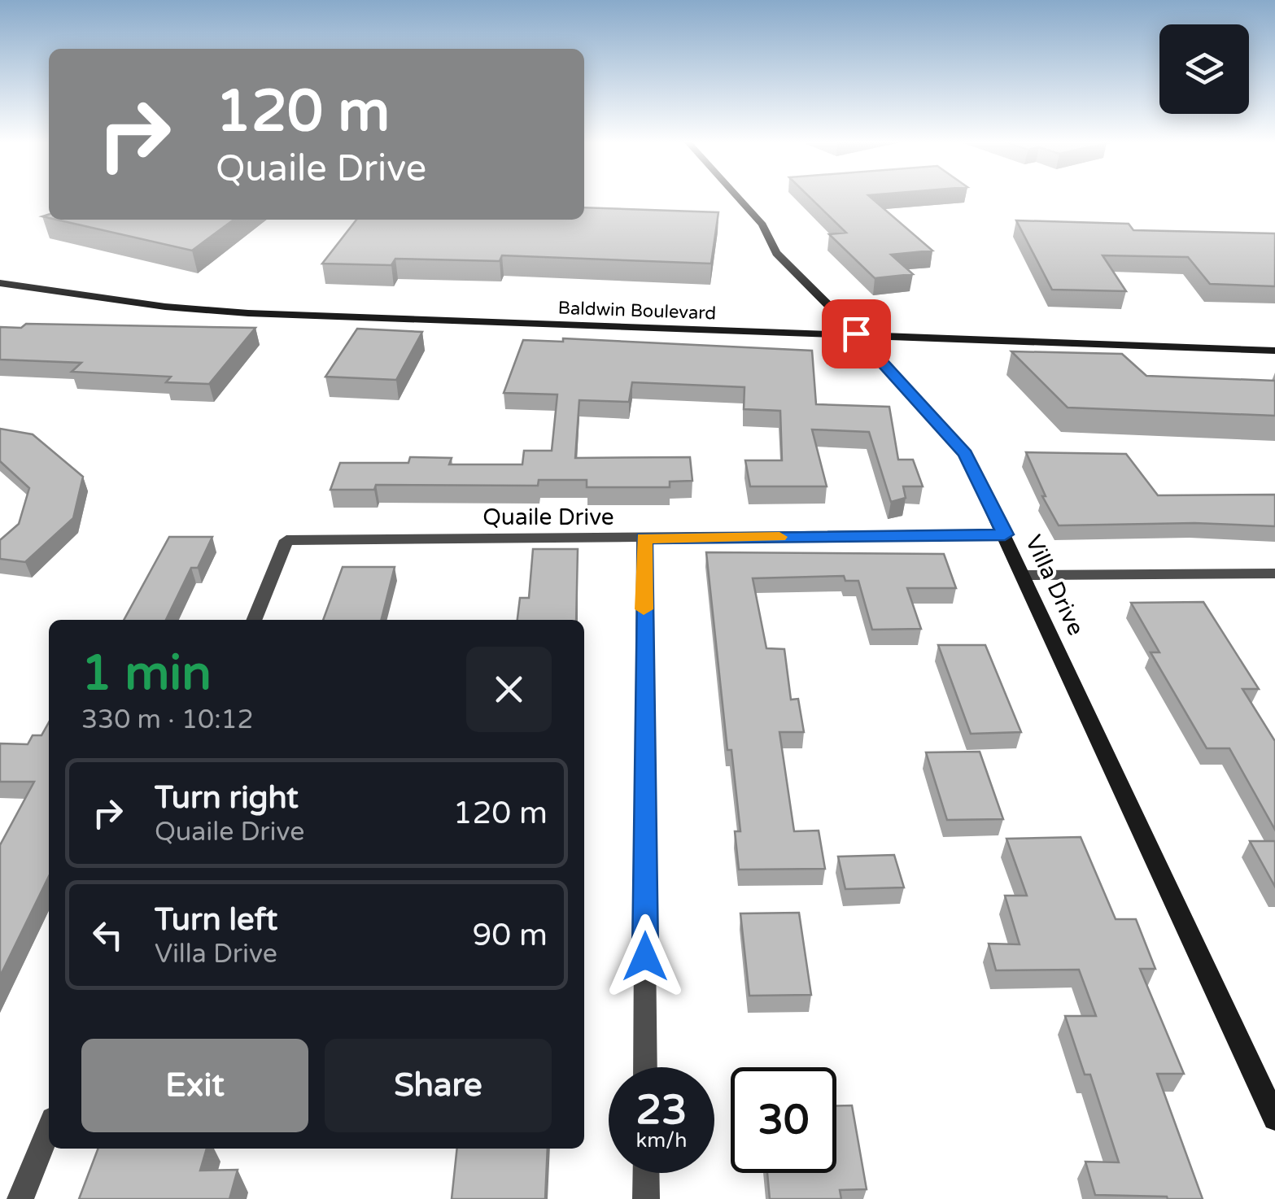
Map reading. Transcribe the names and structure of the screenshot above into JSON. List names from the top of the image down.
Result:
{
  "streets": {
    "street": ["Baldwin Boulevard", "Quaile Drive", "Villa Drive"]
  },
  "crossings": [
    ["Baldwin Boulevard", "Villa Drive"],
    ["Quaile Drive", "Villa Drive"]
  ],
  "page": {
    "turn": ["120 m", "Quaile Drive"],
    "heading": ["1 min", "330 m · 10:12"],
    "list": [
      {
        "name": "Turn right",
        "note": "Quaile Drive",
        "value": "120 m"
      },
      {
        "name": "Turn left",
        "note": "Villa Drive",
        "value": "90 m"
      }
    ],
    "buttons": ["Exit", "Share"],
    "speed": "23 km/h",
    "limit": "30"
  }
}
